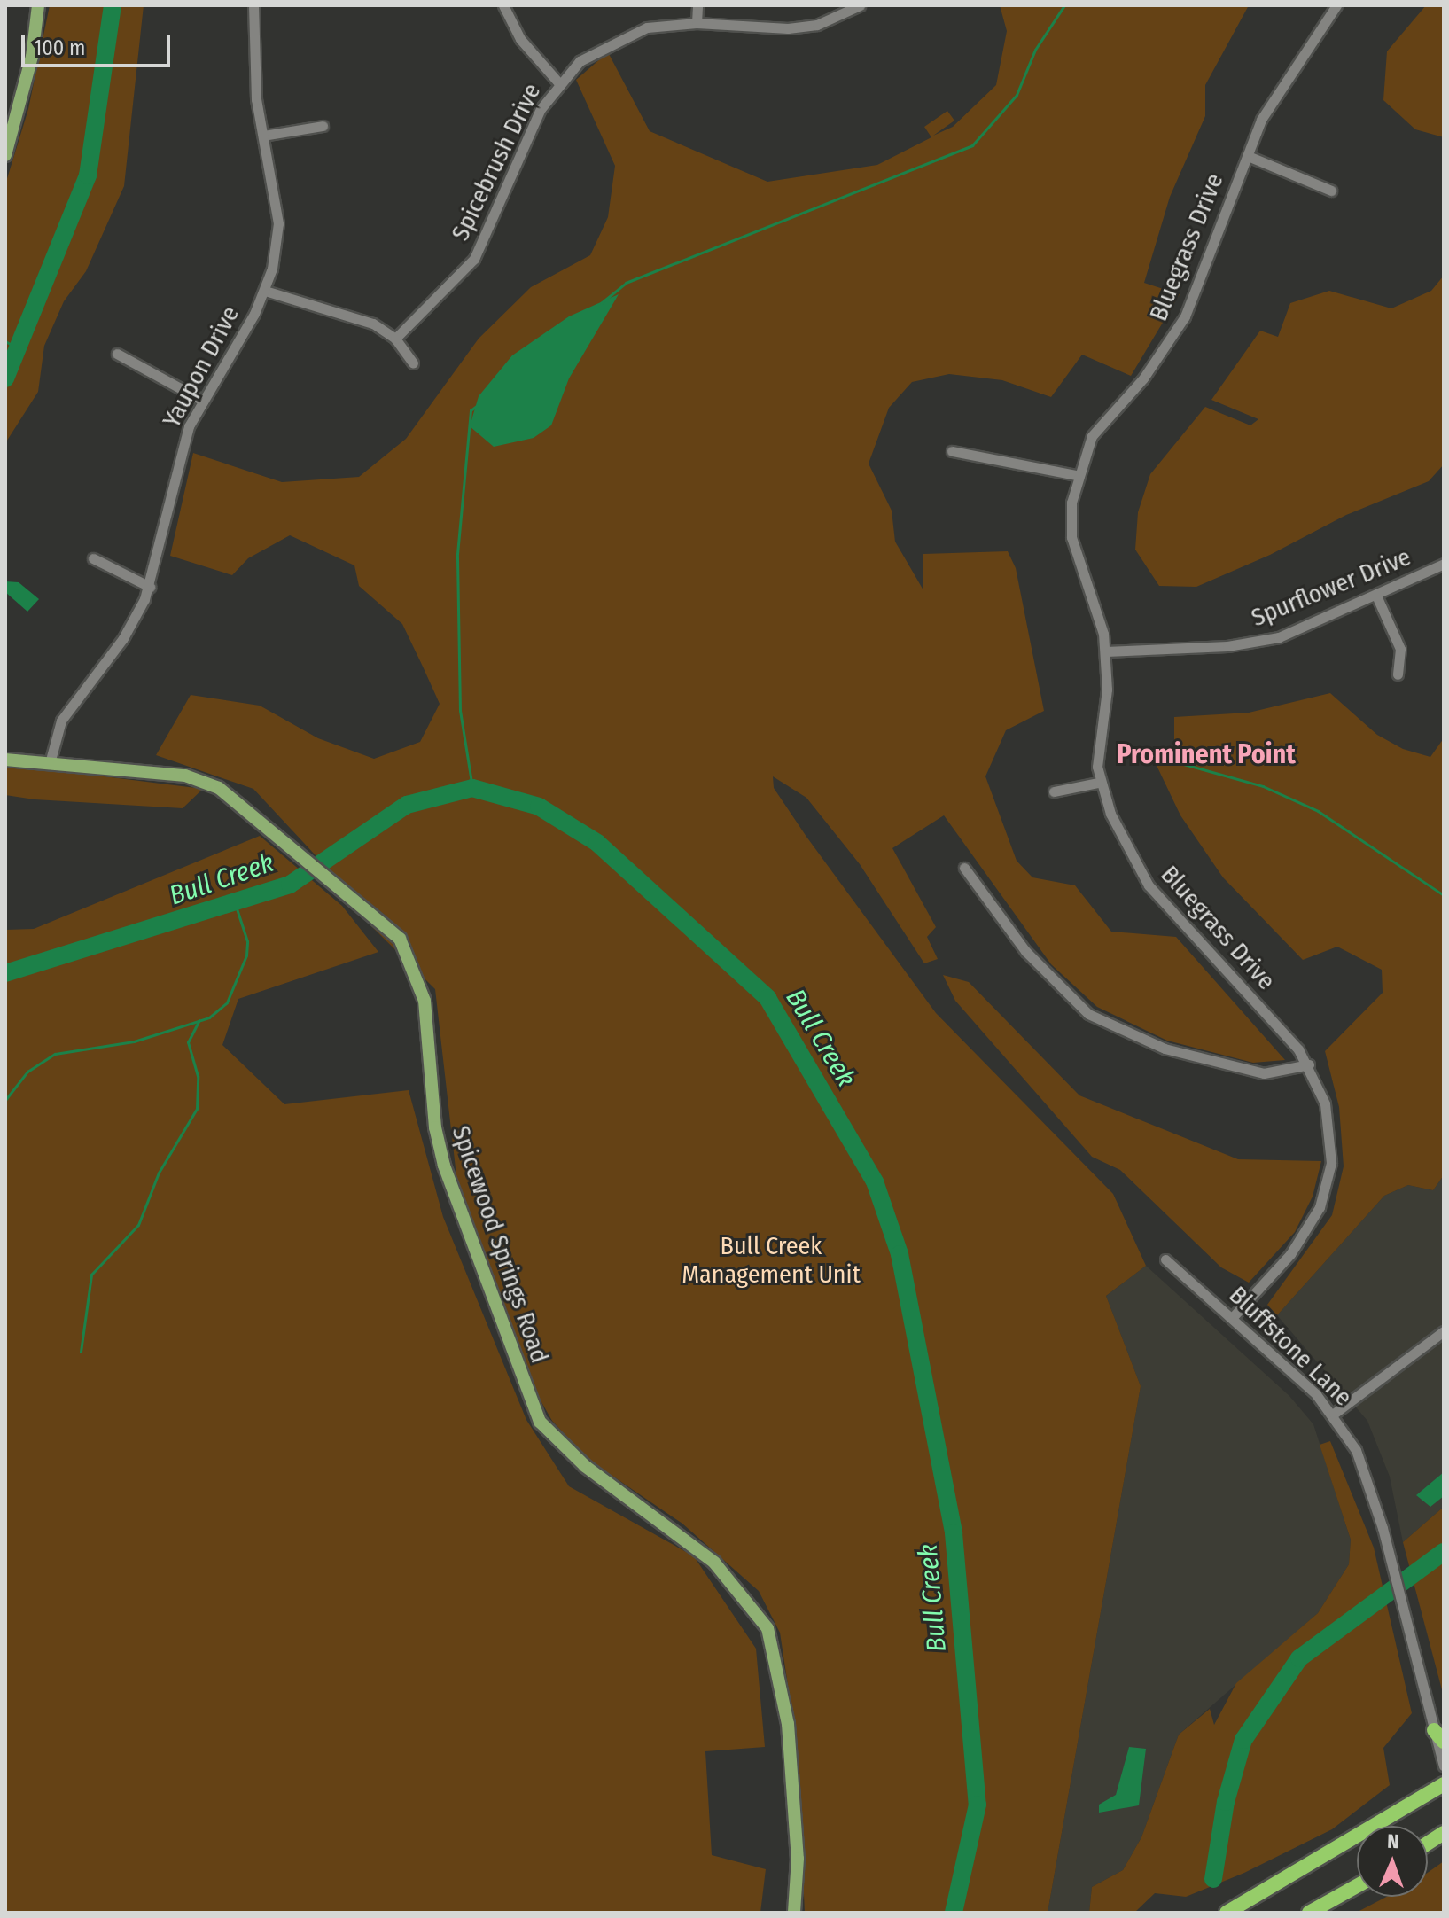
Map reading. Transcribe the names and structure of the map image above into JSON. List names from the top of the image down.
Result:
{
  "streets": {
    "main road": ["Spicewood Springs Road"],
    "street": [
      "Spicebrush Drive",
      "Bluegrass Drive",
      "Yaupon Drive",
      "Spurflower Drive",
      "Bluffstone Lane"
    ]
  },
  "crossings": [
    ["Bluegrass Drive", "Spurflower Drive"],
    ["Bluegrass Drive", "Bluffstone Lane"],
    ["Yaupon Drive", "Spicewood Springs Road"]
  ],
  "districts": ["Prominent Point"],
  "water": ["Bull Creek"],
  "parks": ["Bull Creek Management Unit"],
  "scale_bar": "100 m",
  "north": "top"
}
